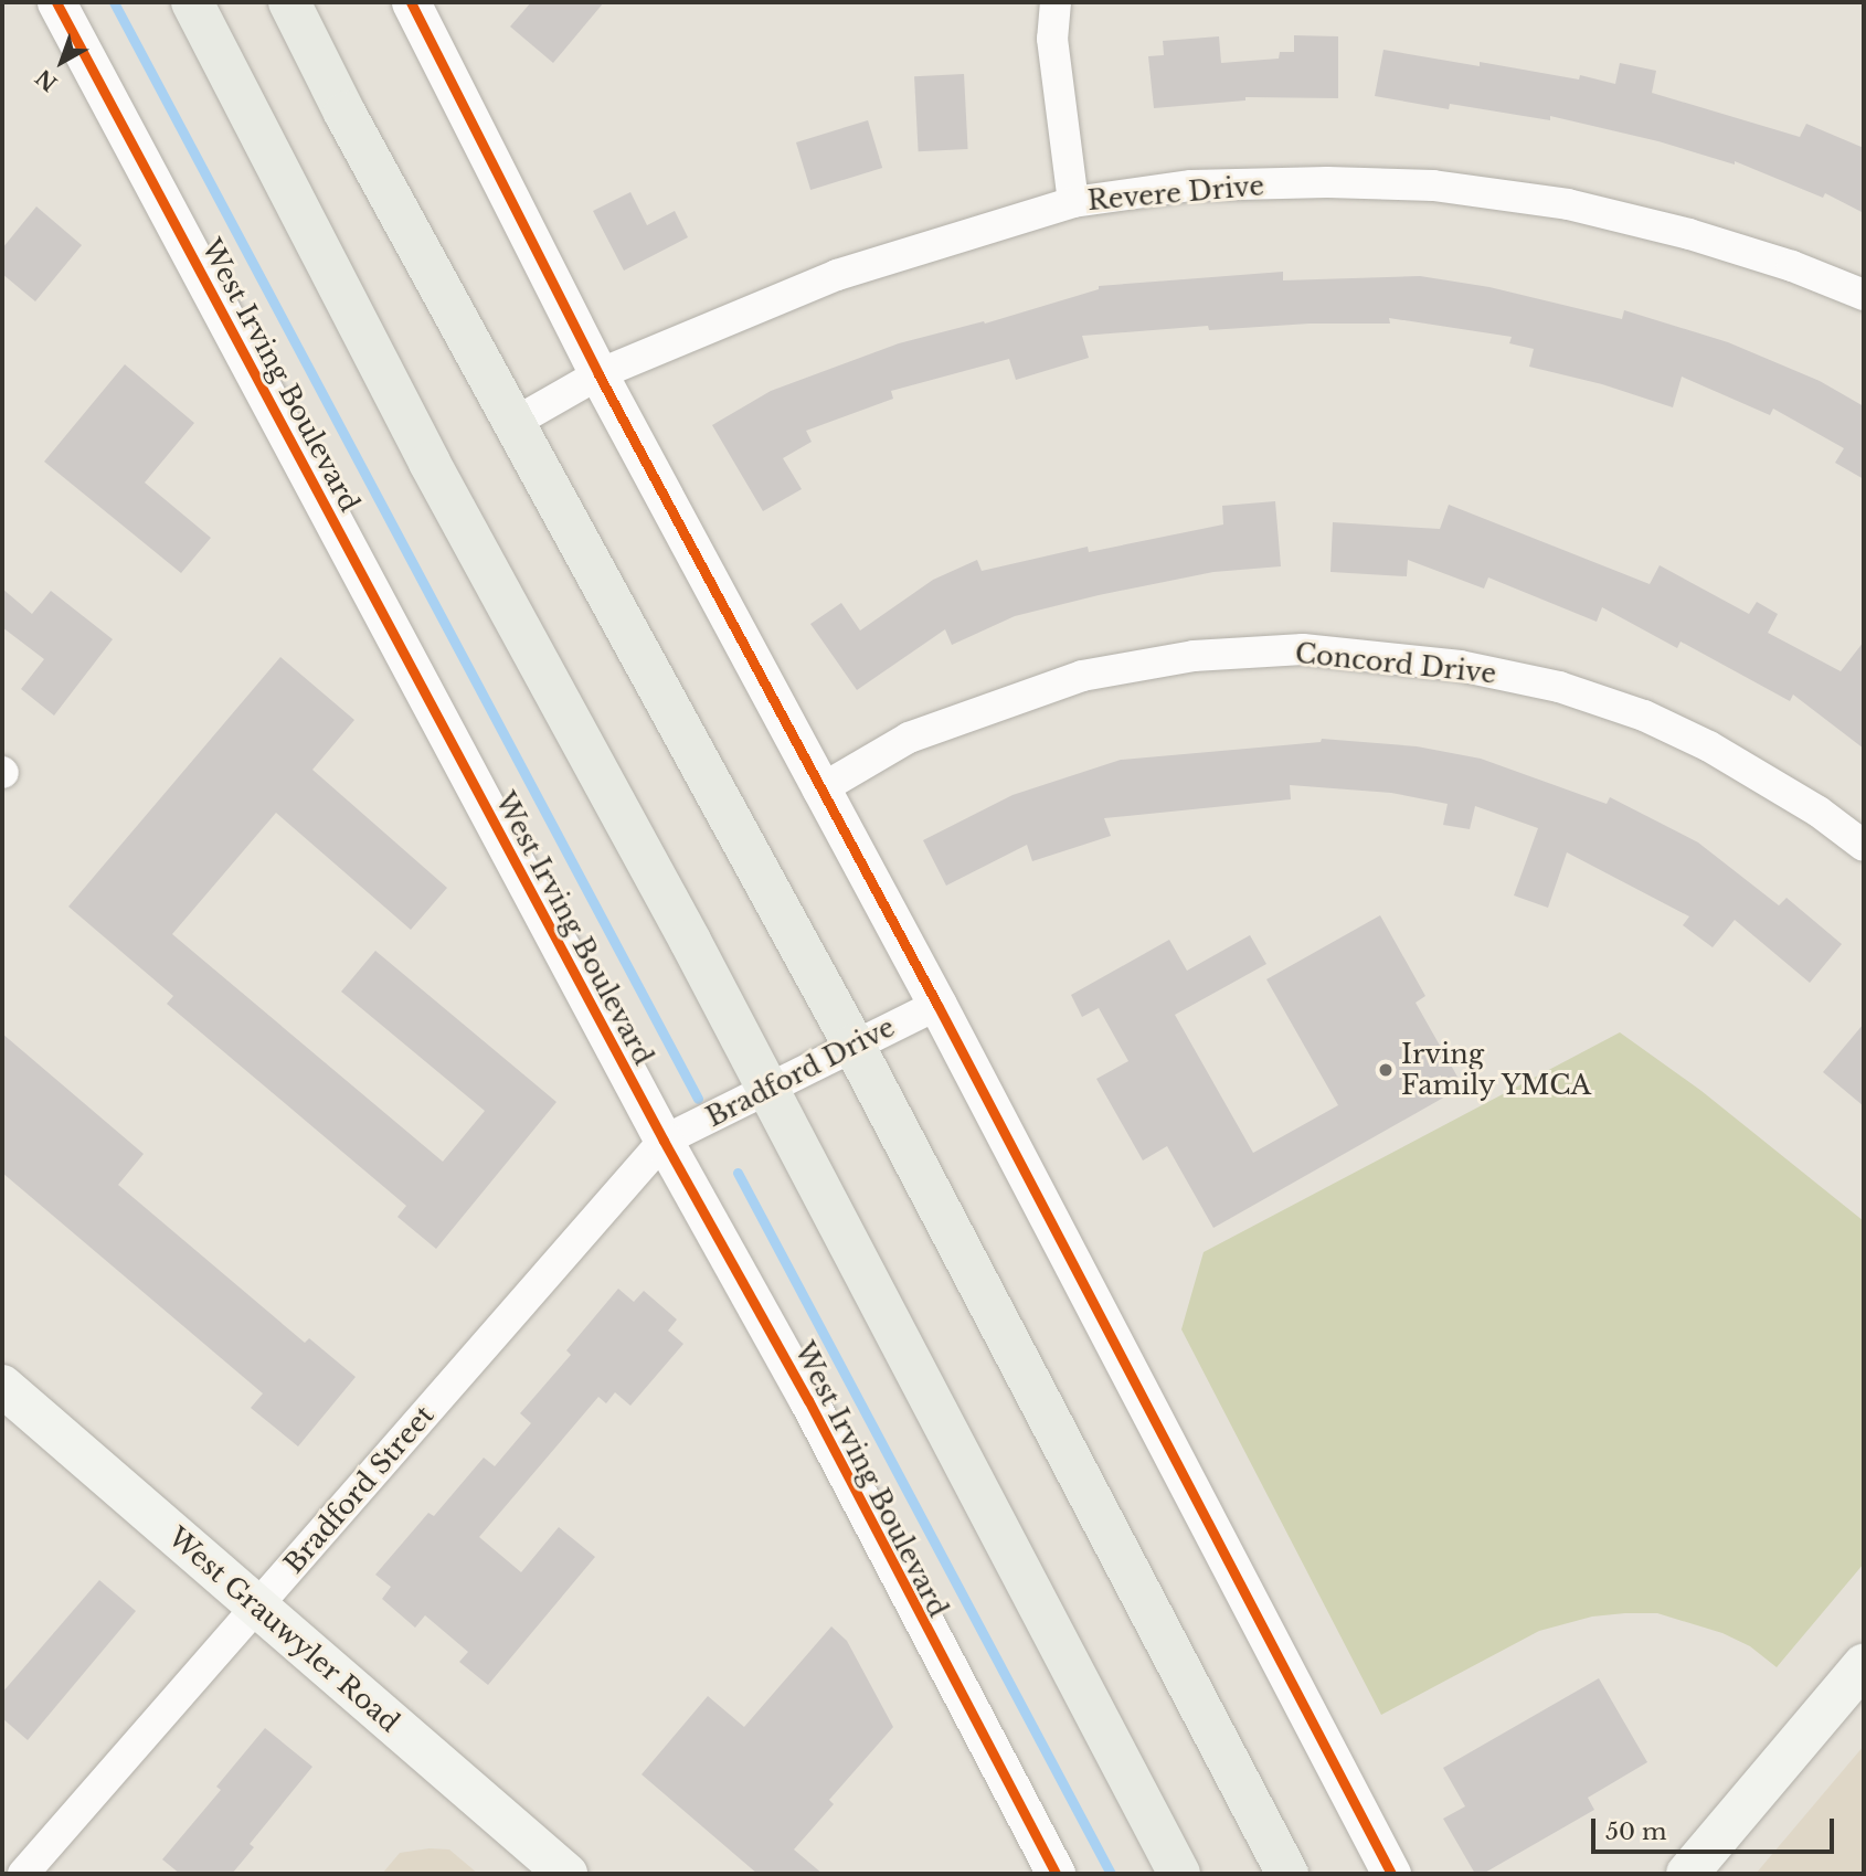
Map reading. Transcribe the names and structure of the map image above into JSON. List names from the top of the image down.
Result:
{
  "streets": {
    "main road": ["West Grauwyler Road"],
    "street": [
      "Revere Drive",
      "West Irving Boulevard",
      "Concord Drive",
      "Bradford Drive",
      "Bradford Street"
    ]
  },
  "crossings": [
    ["West Irving Boulevard", "Bradford Drive"],
    ["West Irving Boulevard", "Bradford Street"],
    ["Bradford Drive", "Bradford Street"],
    ["Bradford Street", "West Grauwyler Road"]
  ],
  "places": ["Irving Family YMCA"],
  "scale_bar": "50 m",
  "north": "bottom left"
}
